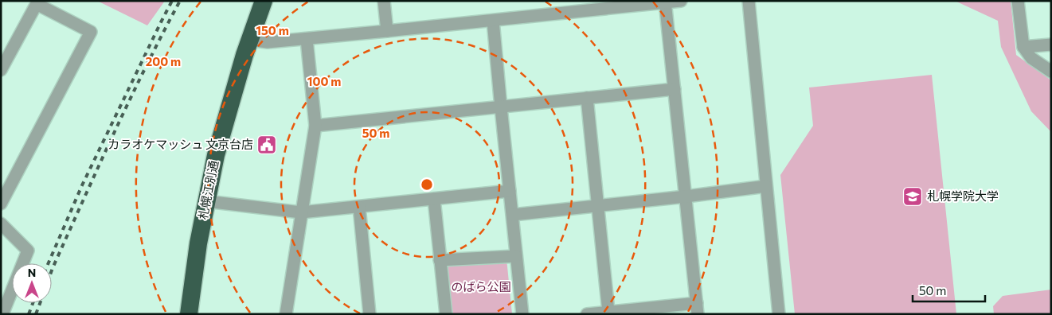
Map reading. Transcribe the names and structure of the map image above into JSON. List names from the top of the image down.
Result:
{
  "streets": {
    "highway": ["札幌江別通"]
  },
  "parks": ["のばら公園"],
  "places": {
    "public building": ["カラオケマッシュ 文京台店"],
    "school or university": ["札幌学院大学"]
  },
  "scale_bar": "50 m",
  "north": "top",
  "rings": [
    "150 m",
    "200 m",
    "100 m",
    "50 m"
  ]
}
